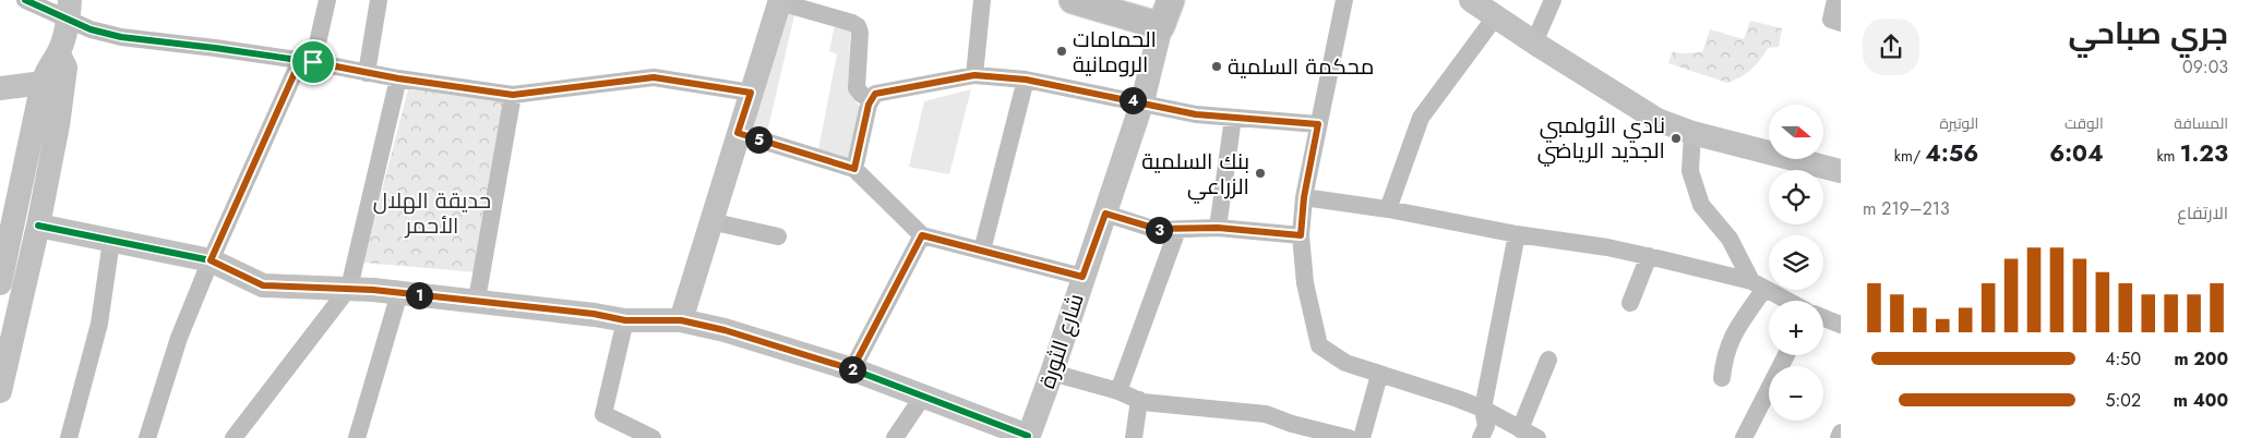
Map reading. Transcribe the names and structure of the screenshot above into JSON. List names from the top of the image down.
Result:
{
  "streets": {
    "main road": ["شارع الثورة"]
  },
  "parks": ["حديقة الهلال الأحمر"],
  "places": [
    "الحمامات الرومانية",
    "محكمة السلمية",
    "نادي الأولمبي الجديد الرياضي",
    "بنك السلمية الزراعي"
  ],
  "north": "right",
  "page": {
    "heading": ["جري صباحي", "09:03"],
    "pins": [
      "4",
      "5",
      "3",
      "1",
      "2"
    ],
    "stats": [
      ["المسافة", "1.23 km"],
      ["الوقت", "6:04"],
      ["الوتيرة", "4:56 /km"]
    ],
    "map_buttons": ["+", "−"],
    "chart": ["الارتفاع", "213–219 m"],
    "list": [
      {
        "name": "200 m",
        "note": "4:50"
      },
      {
        "name": "400 m",
        "note": "5:02"
      }
    ]
  }
}
